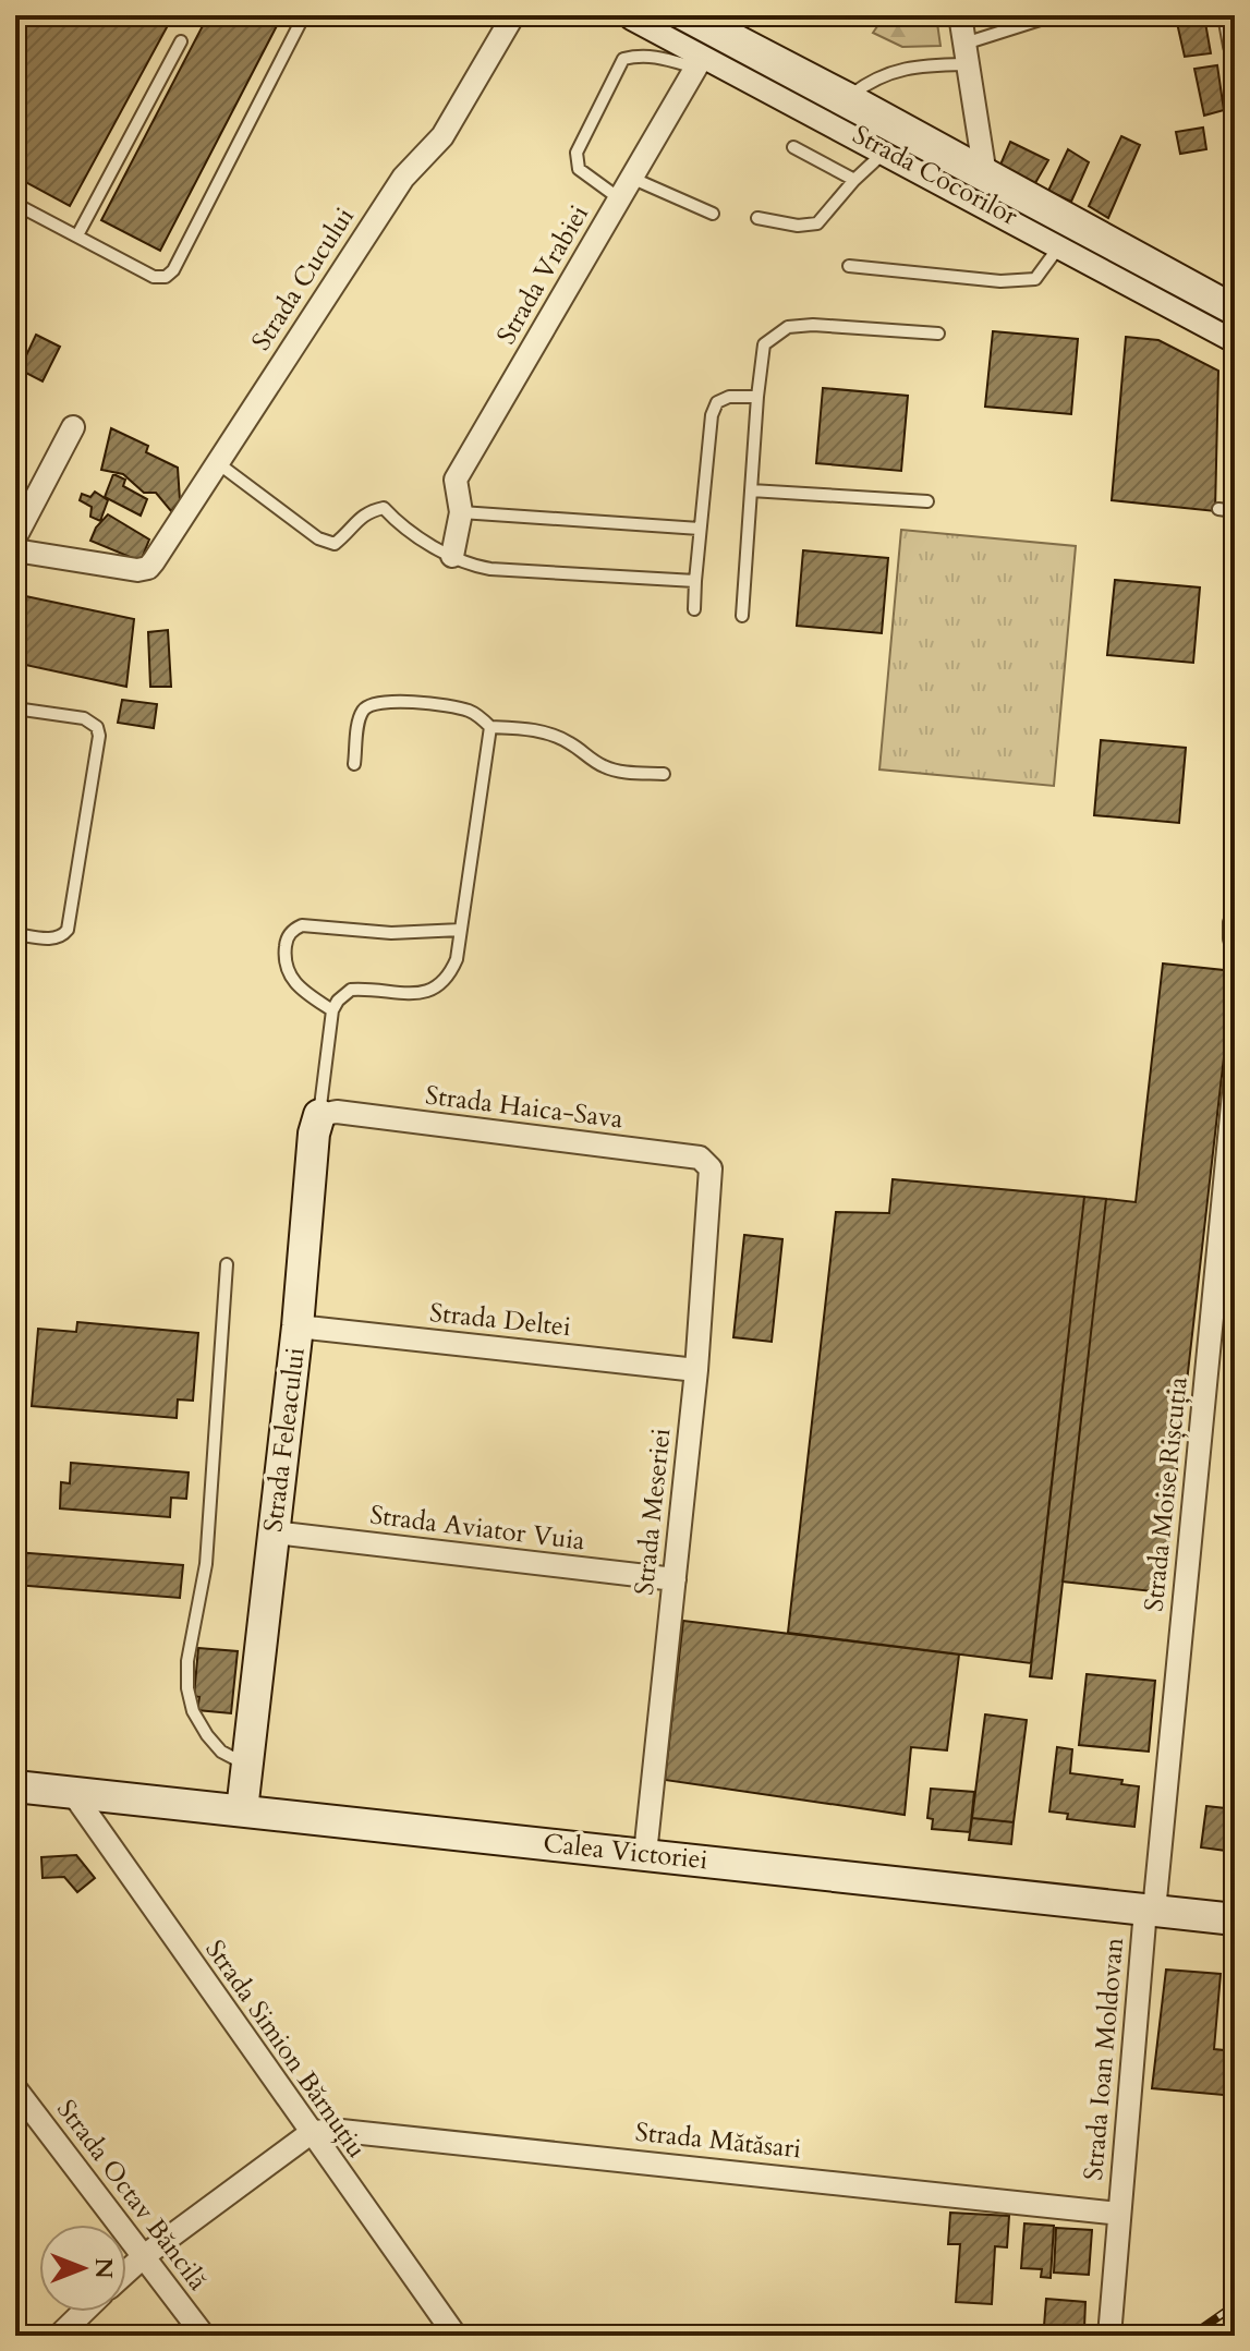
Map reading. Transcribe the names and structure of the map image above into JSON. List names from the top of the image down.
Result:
{
  "streets": {
    "main road": ["Strada Cocorilor", "Strada Feleacului", "Calea Victoriei"],
    "street": [
      "Strada Vrabiei",
      "Strada Cucului",
      "Strada Haica-Sava",
      "Strada Deltei",
      "Strada Moise Rișcuția",
      "Strada Meseriei",
      "Strada Aviator Vuia",
      "Strada Simion Bărnuțiu",
      "Strada Ioan Moldovan",
      "Strada Mătăsari",
      "Strada Octav Băncilă"
    ]
  },
  "crossings": [
    ["Strada Cocorilor", "Strada Vrabiei"],
    ["Strada Haica-Sava", "Strada Feleacului"],
    ["Strada Haica-Sava", "Strada Meseriei"],
    ["Strada Deltei", "Strada Feleacului"],
    ["Strada Deltei", "Strada Meseriei"],
    ["Strada Feleacului", "Strada Aviator Vuia"],
    ["Strada Feleacului", "Calea Victoriei"],
    ["Strada Moise Rișcuția", "Calea Victoriei"],
    ["Strada Moise Rișcuția", "Strada Ioan Moldovan"],
    ["Strada Meseriei", "Strada Aviator Vuia"],
    ["Strada Meseriei", "Calea Victoriei"],
    ["Calea Victoriei", "Strada Simion Bărnuțiu"],
    ["Calea Victoriei", "Strada Ioan Moldovan"],
    ["Strada Simion Bărnuțiu", "Strada Mătăsari"],
    ["Strada Ioan Moldovan", "Strada Mătăsari"]
  ],
  "north": "right"
}
